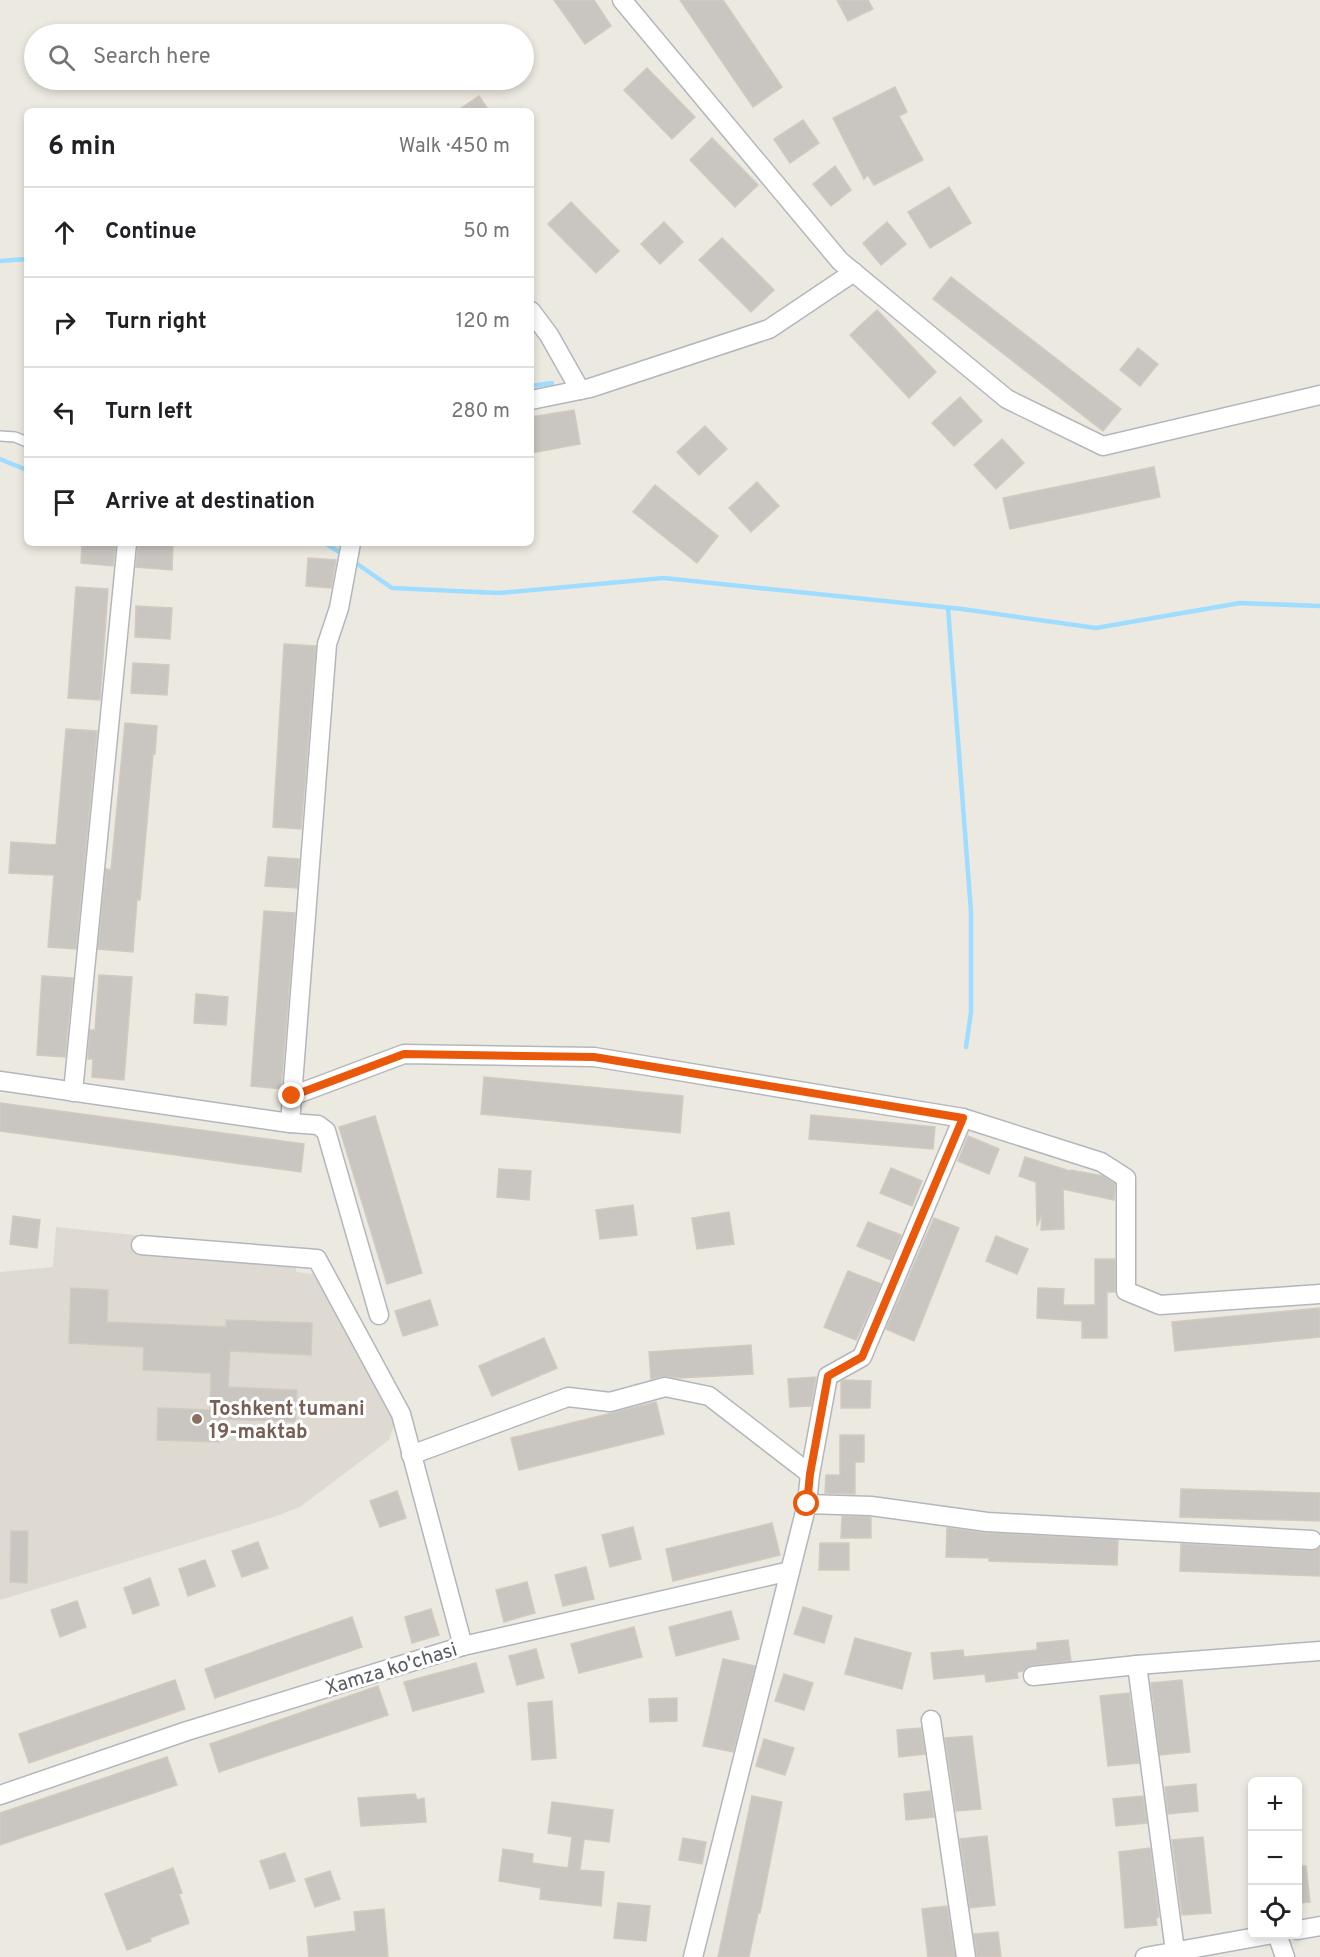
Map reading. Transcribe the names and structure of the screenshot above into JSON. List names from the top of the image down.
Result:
{
  "streets": {
    "street": ["Xamza ko'chasi"]
  },
  "places": ["Toshkent tumani 19-maktab"],
  "page": {
    "search": "Search here",
    "heading": ["6 min", "Walk · 450 m"],
    "list": [
      ["Continue", "50 m"],
      ["Turn right", "120 m"],
      ["Turn left", "280 m"],
      "Arrive at destination"
    ],
    "map_buttons": ["+", "−"]
  }
}
